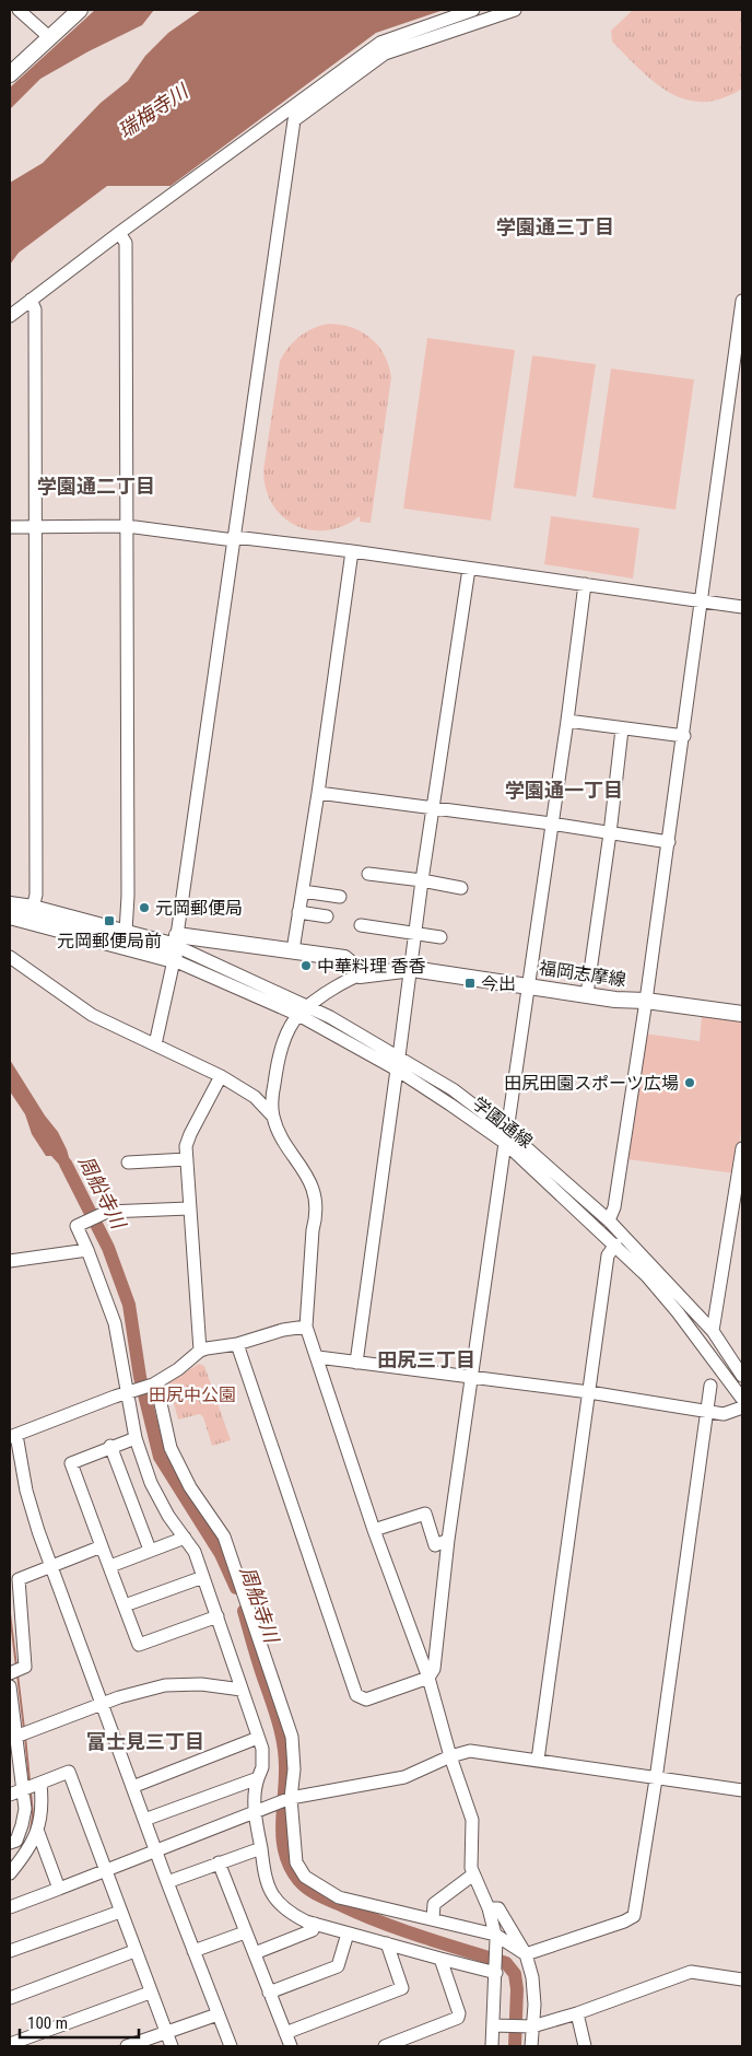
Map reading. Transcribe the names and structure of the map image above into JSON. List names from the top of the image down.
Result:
{
  "streets": {
    "main road": ["福岡志摩線"],
    "street": ["学園通線"]
  },
  "districts": [
    "学園通三丁目",
    "学園通二丁目",
    "学園通一丁目",
    "田尻三丁目",
    "富士見三丁目"
  ],
  "water": ["瑞梅寺川", "周船寺川"],
  "parks": ["田尻中公園"],
  "places": {
    "other": ["元岡郵便局", "中華料理 香香", "田尻田園スポーツ広場"],
    "transit": ["元岡郵便局前", "今出"]
  },
  "scale_bar": "100 m"
}
